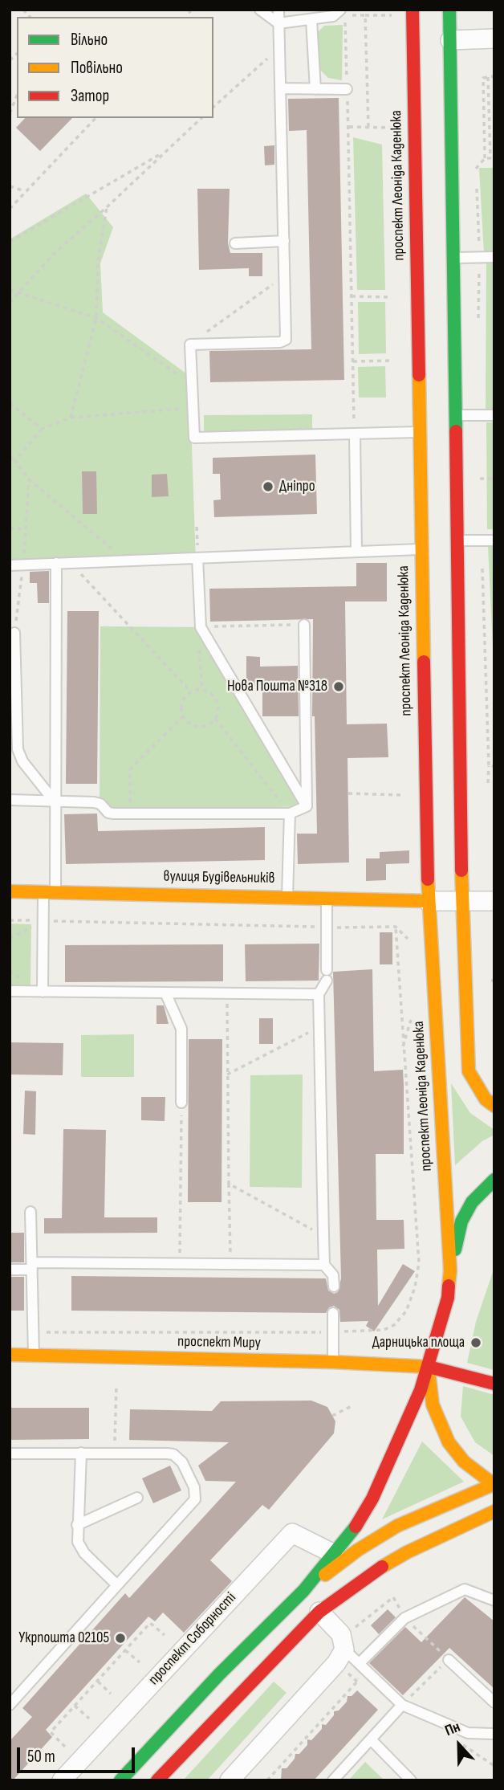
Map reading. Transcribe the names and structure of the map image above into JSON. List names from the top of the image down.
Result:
{
  "streets": {
    "main road": ["проспект Леоніда Каденюка", "вулиця Будівельників", "проспект Миру"],
    "street": ["проспект Соборності"]
  },
  "crossings": [
    ["проспект Леоніда Каденюка", "вулиця Будівельників"]
  ],
  "places": [
    "Дніпро",
    "Нова Пошта №318",
    "Дарницька площа",
    "Укрпошта 02105"
  ],
  "legend": ["Вільно", "Повільно", "Затор"],
  "scale_bar": "50 m",
  "north": "top"
}
